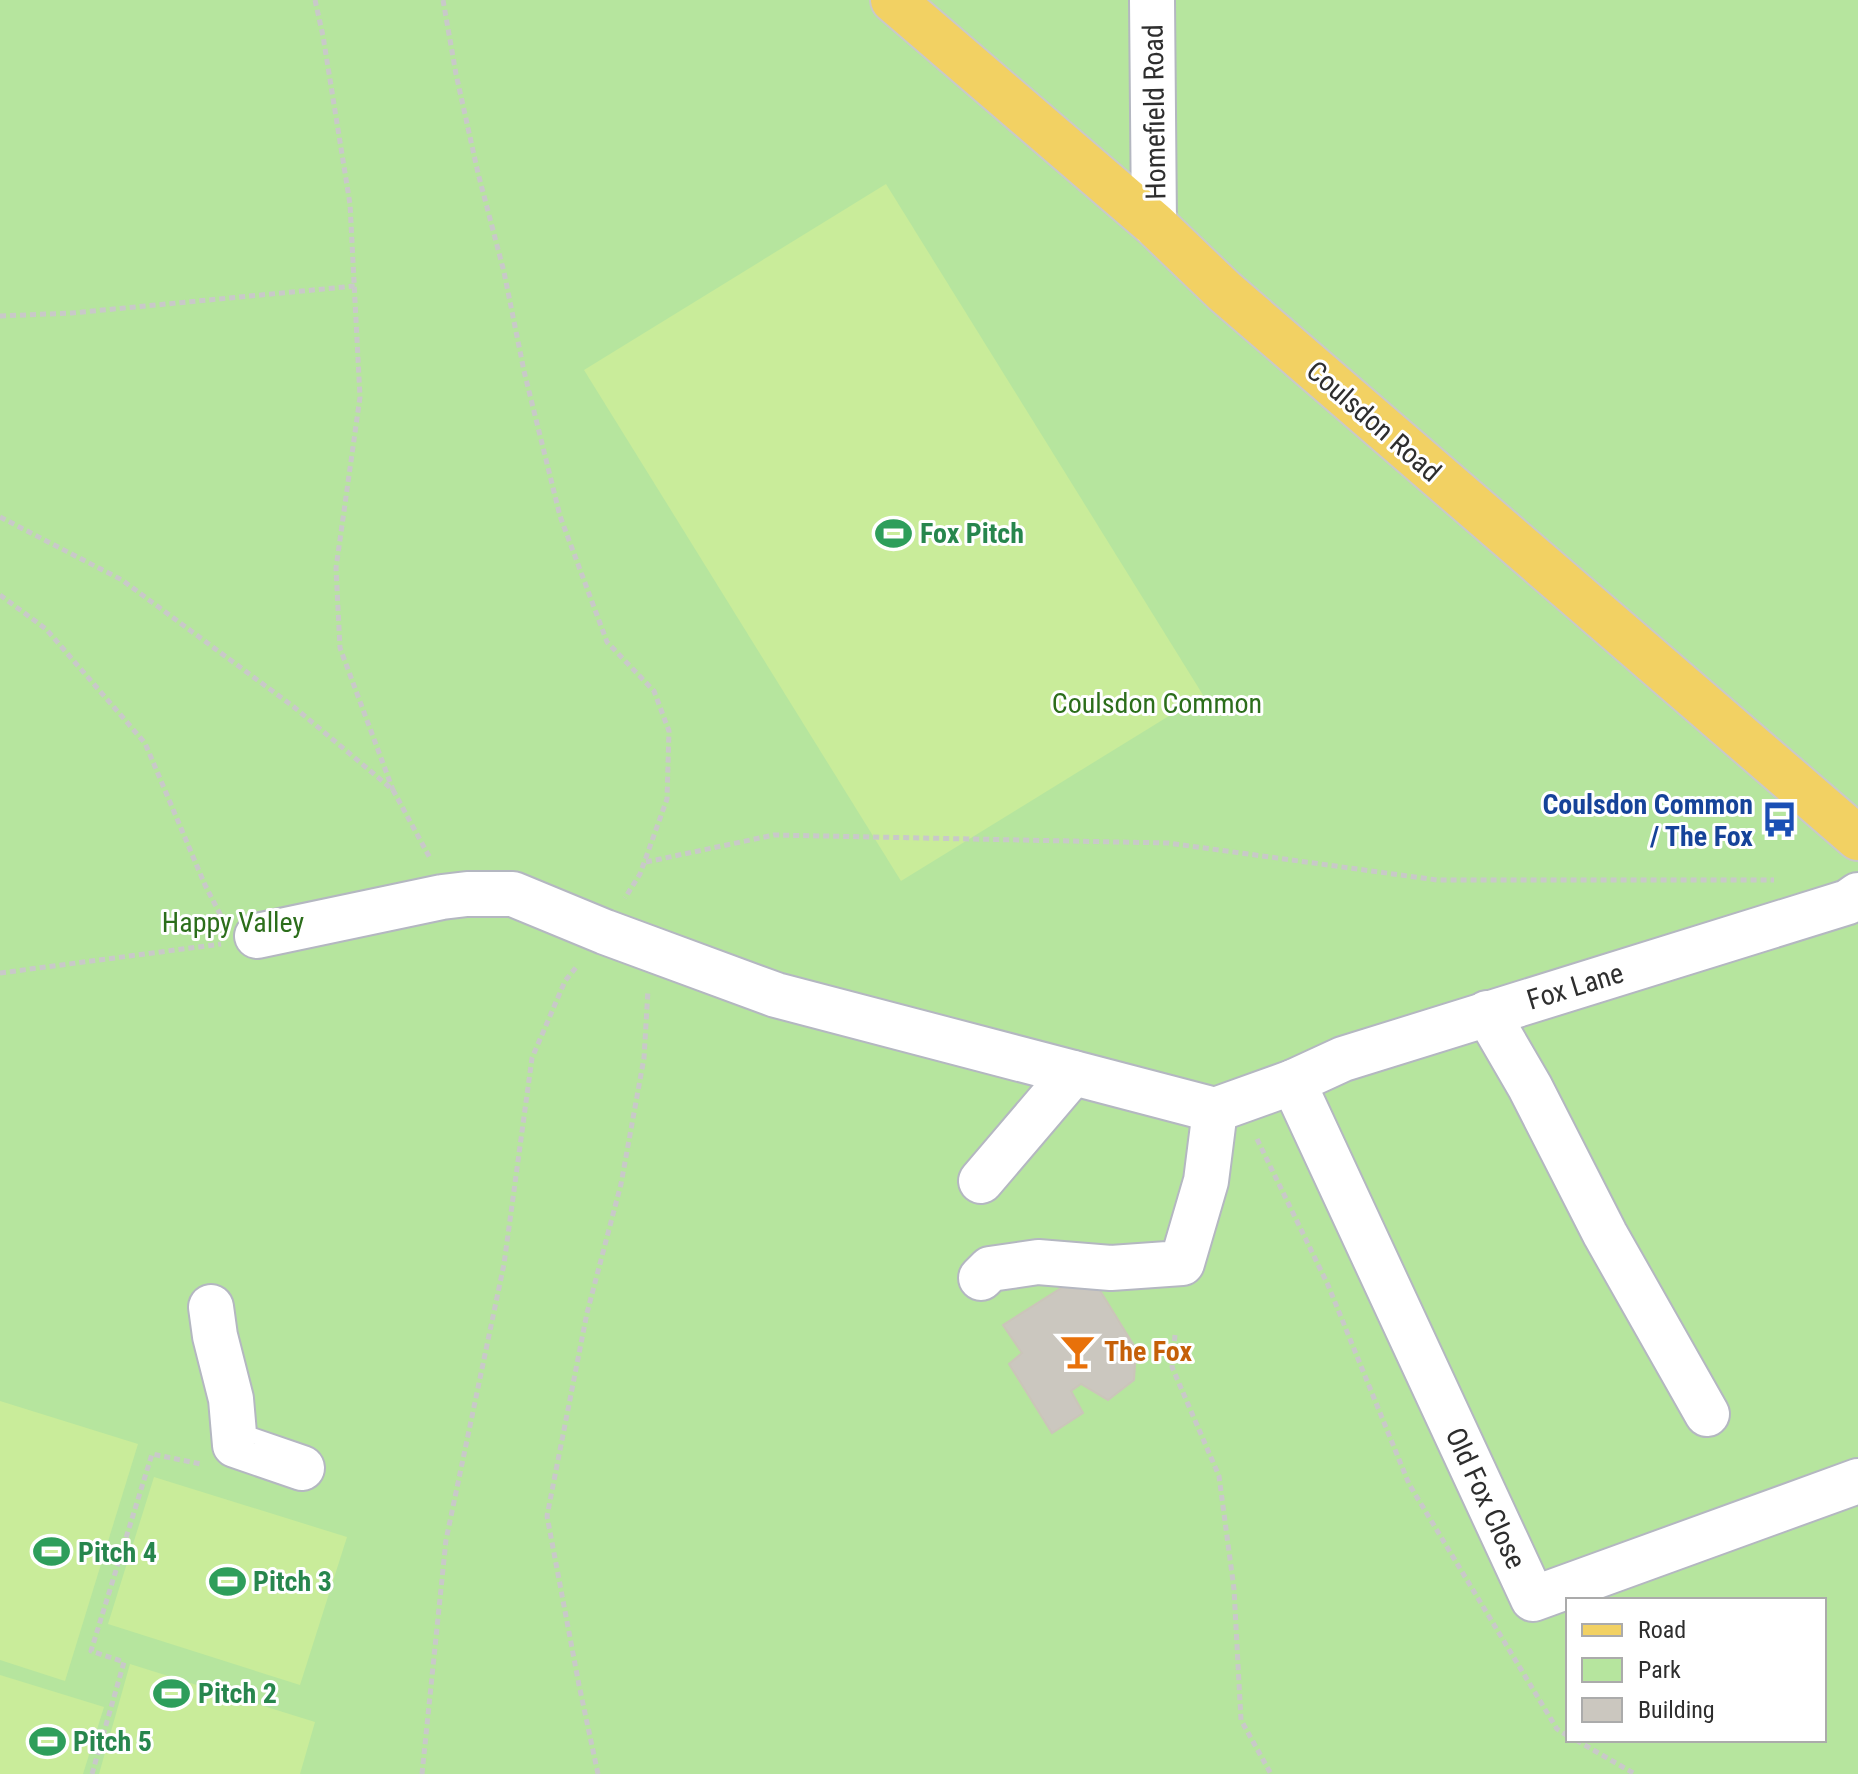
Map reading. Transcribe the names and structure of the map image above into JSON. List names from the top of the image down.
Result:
{
  "streets": {
    "main road": ["Coulsdon Road"],
    "street": ["Homefield Road", "Fox Lane", "Old Fox Close"]
  },
  "crossings": [
    ["Homefield Road", "Coulsdon Road"],
    ["Fox Lane", "Old Fox Close"]
  ],
  "parks": ["Coulsdon Common", "Happy Valley"],
  "places": {
    "sports": [
      "Fox Pitch",
      "Pitch 4",
      "Pitch 3",
      "Pitch 2",
      "Pitch 5"
    ],
    "bus stop": ["Coulsdon Common / The Fox"],
    "bar": ["The Fox"]
  },
  "legend": ["Road", "Park", "Building"]
}
